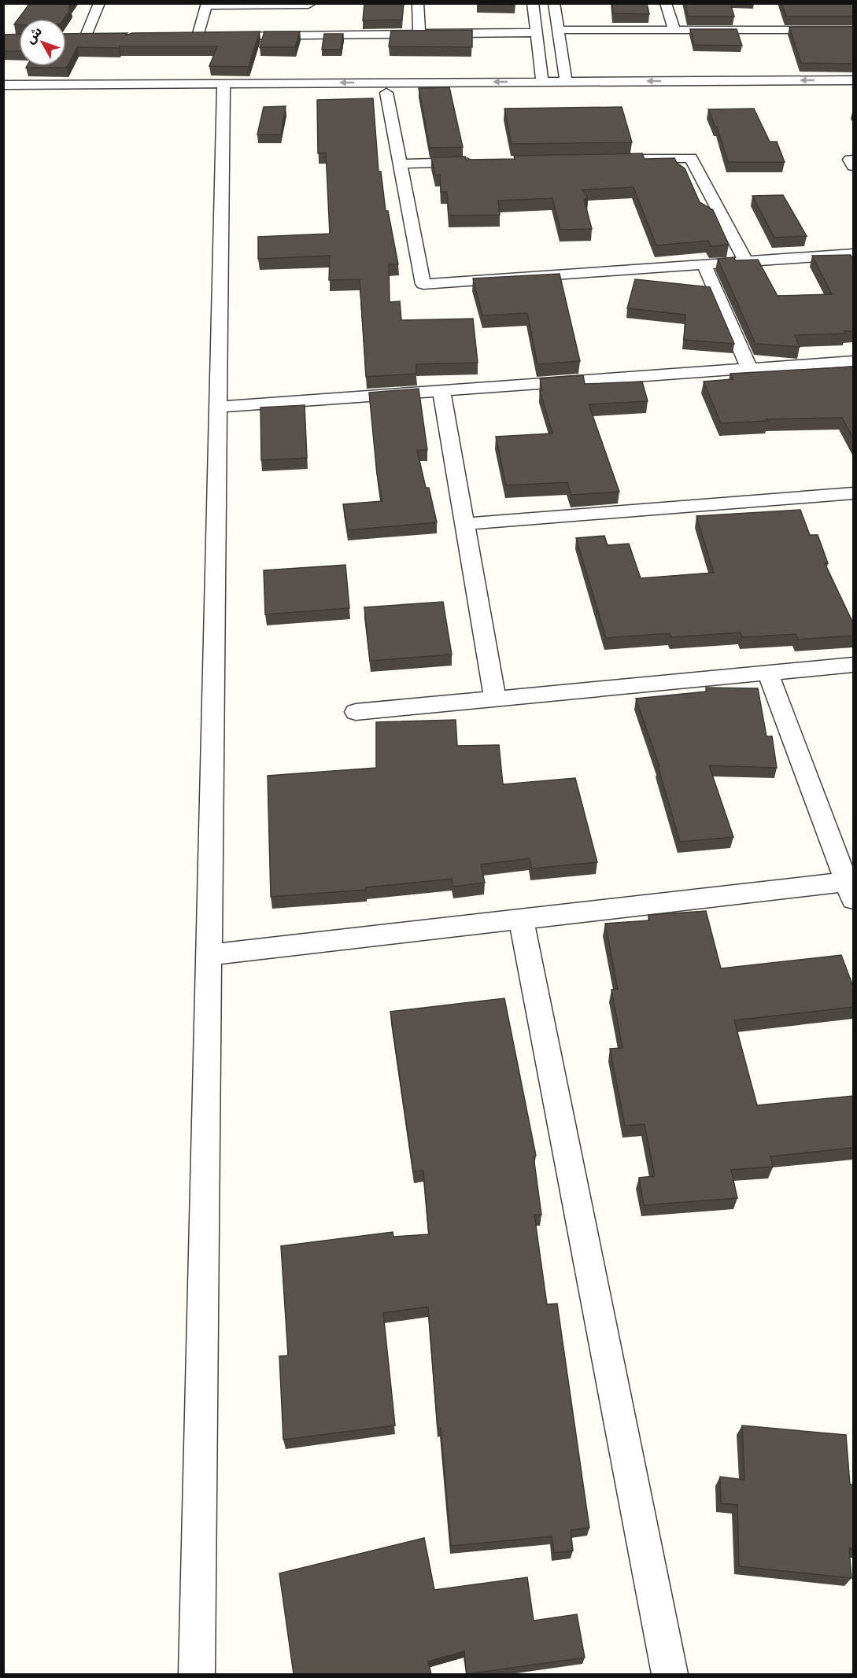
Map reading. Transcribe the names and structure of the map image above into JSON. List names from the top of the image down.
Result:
{
  "north": "top left"
}
